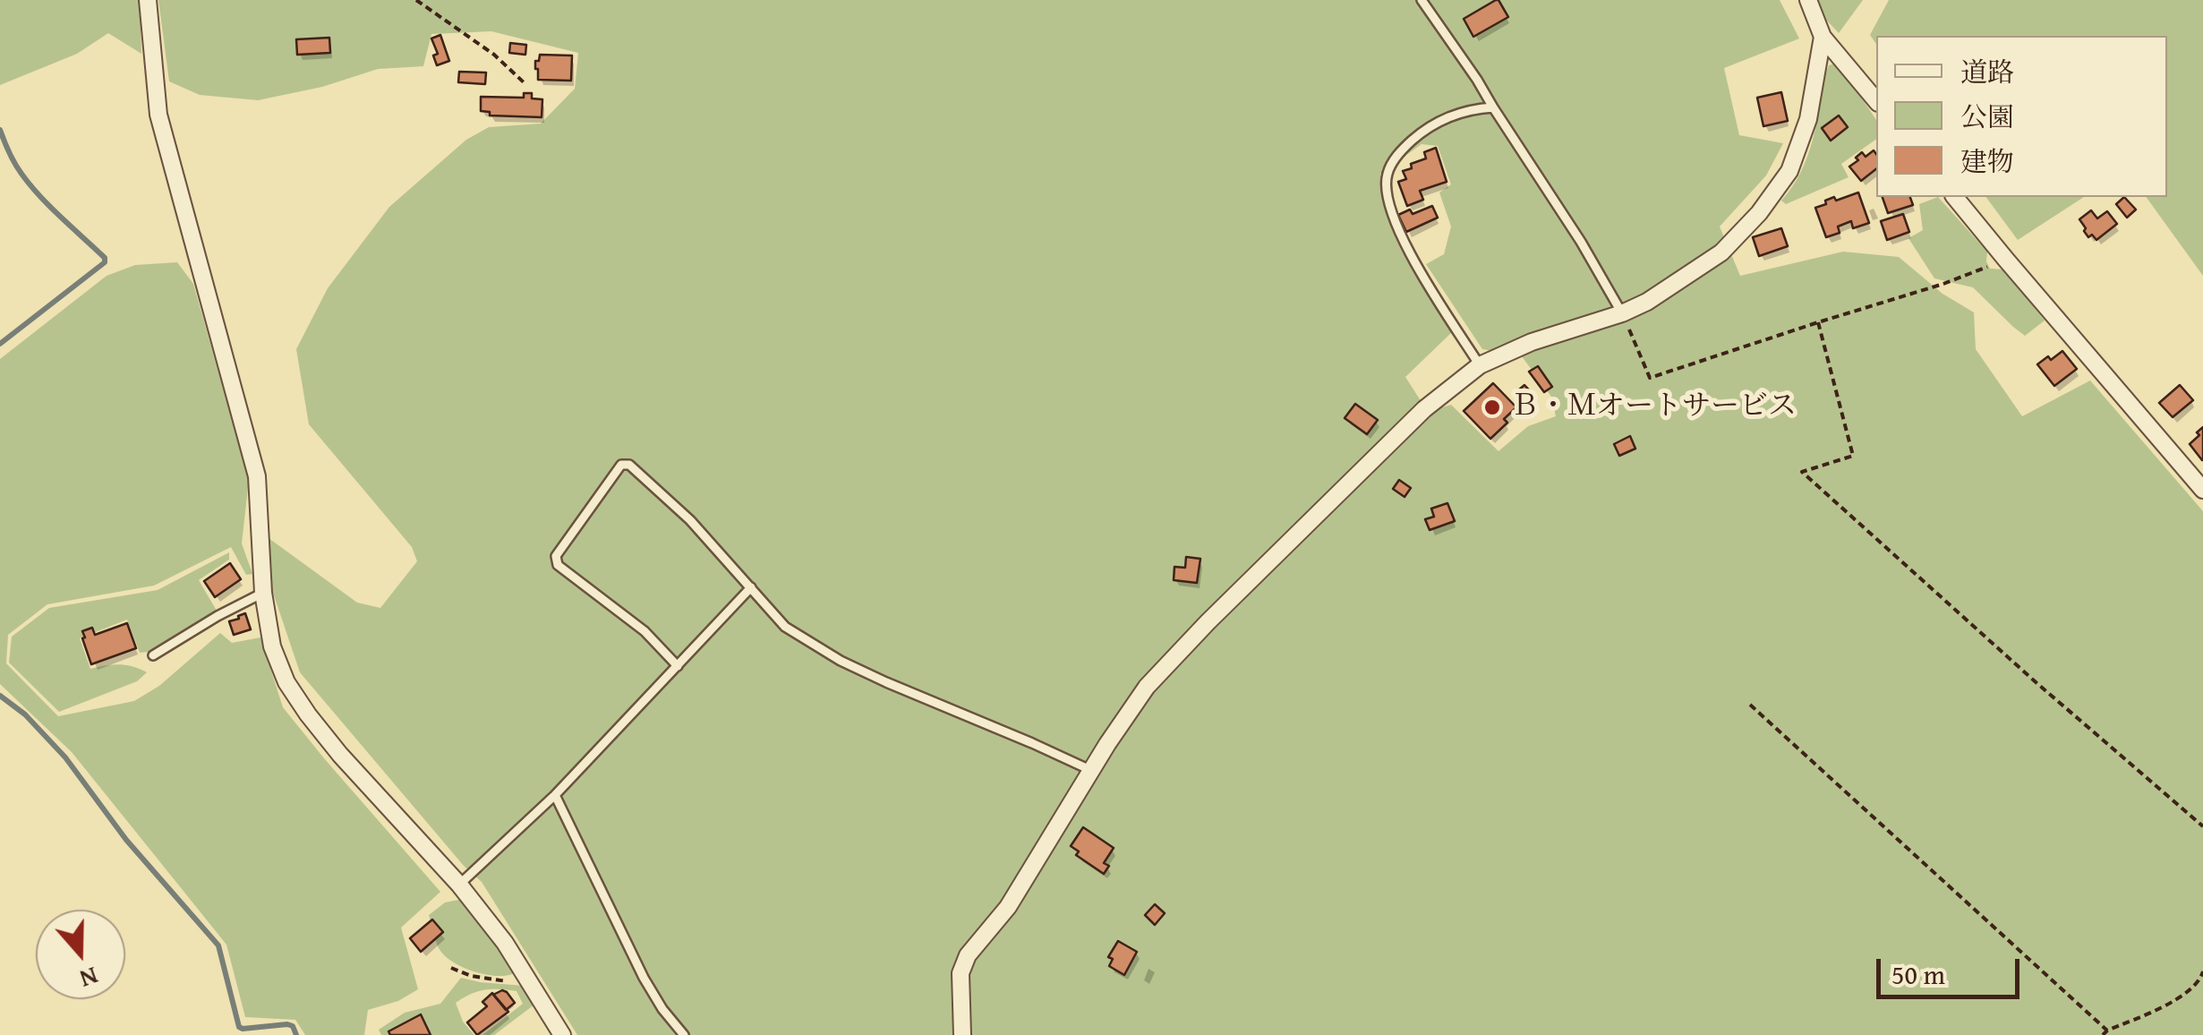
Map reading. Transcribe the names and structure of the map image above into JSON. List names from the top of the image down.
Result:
{
  "places": ["Ｂ・Ｍオートサービス"],
  "legend": ["道路", "公園", "建物"],
  "scale_bar": "50 m",
  "north": "bottom"
}
